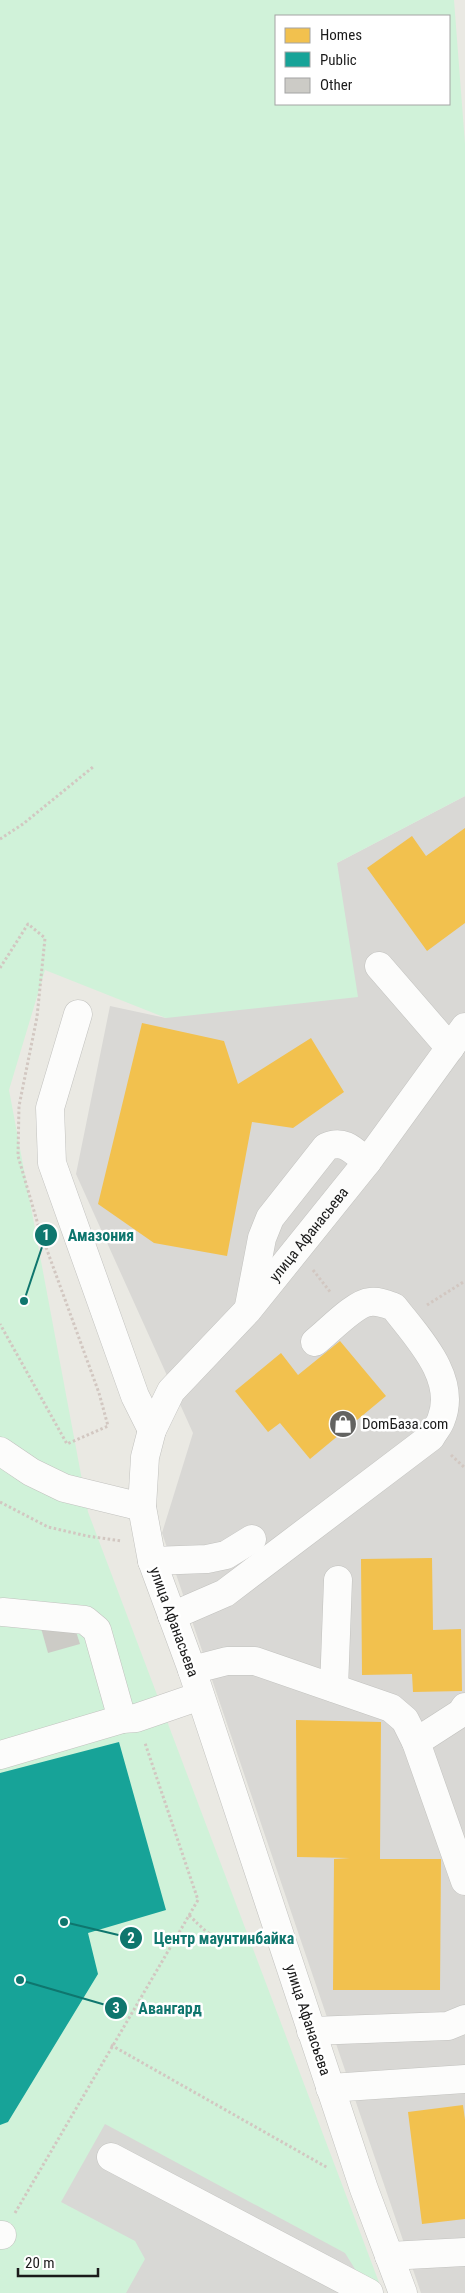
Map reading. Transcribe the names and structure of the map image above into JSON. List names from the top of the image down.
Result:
{
  "streets": {
    "street": ["улица Афанасьева"]
  },
  "places": {
    "other": ["Амазония", "Центр маунтинбайка", "Авангард"],
    "shop": ["DomБаза.com"]
  },
  "legend": ["Homes", "Public", "Other"],
  "scale_bar": "20 m"
}
